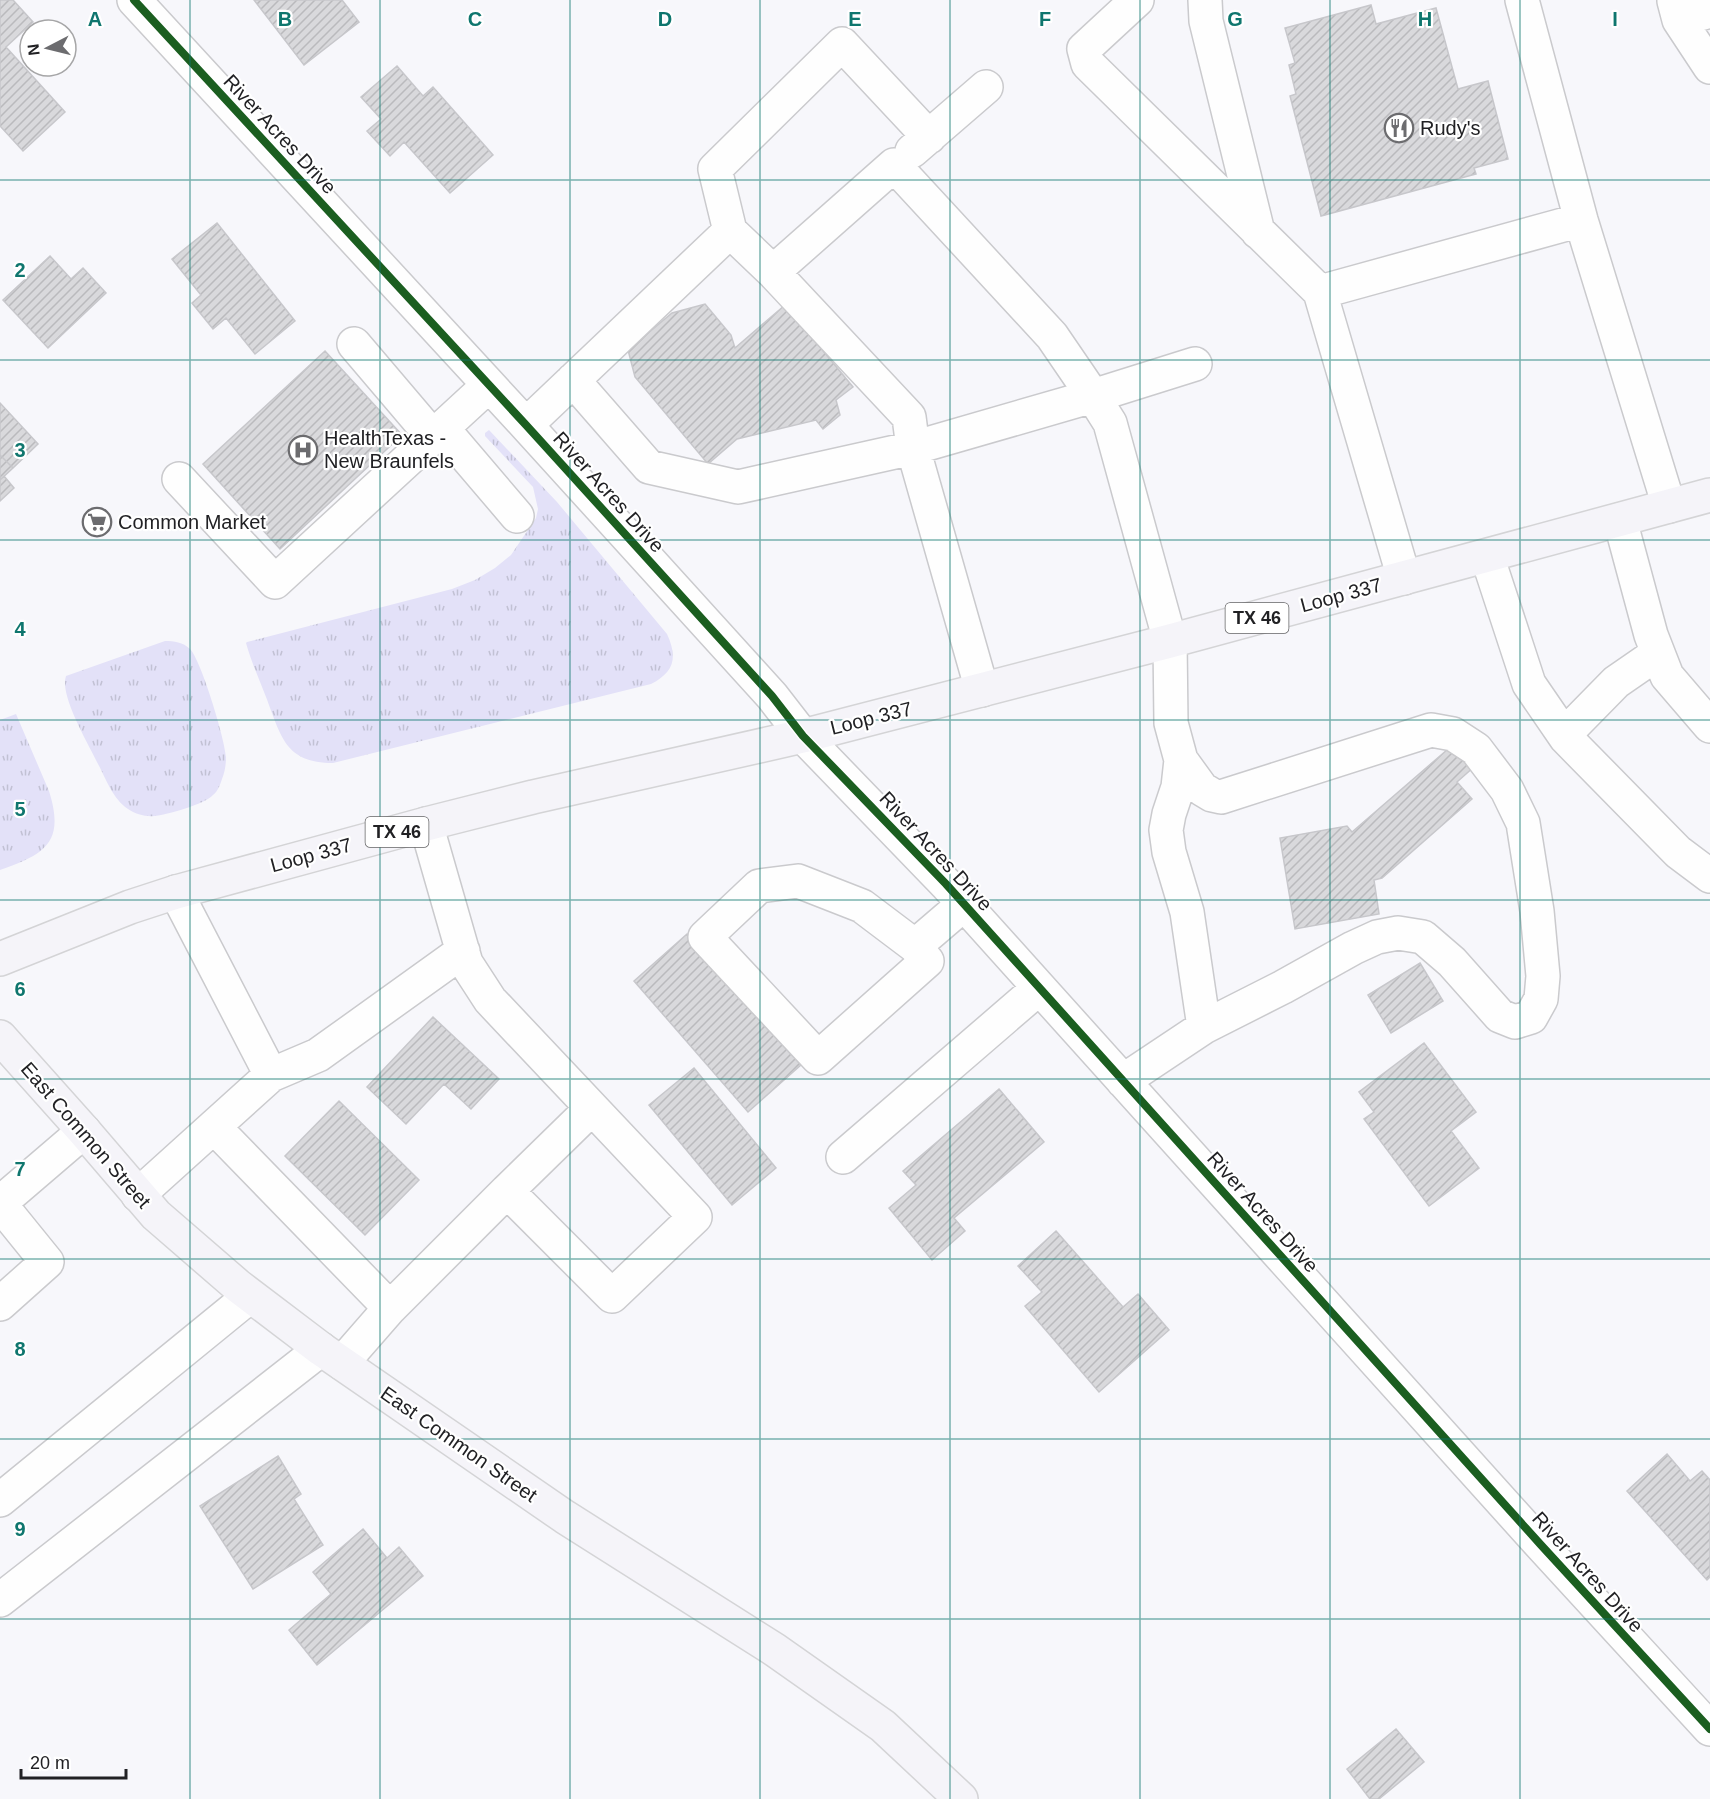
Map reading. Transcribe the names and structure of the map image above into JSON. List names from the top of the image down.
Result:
{
  "streets": {
    "main road": ["Loop 337", "TX 46", "East Common Street"],
    "street": ["River Acres Drive"]
  },
  "crossings": [
    ["River Acres Drive", "Loop 337"]
  ],
  "places": {
    "restaurant": ["Rudy's"],
    "hospital": ["HealthTexas - New Braunfels"],
    "supermarket": ["Common Market"]
  },
  "scale_bar": "20 m",
  "north": "left",
  "grid": {
    "columns": [
      "A",
      "B",
      "C",
      "D",
      "E",
      "F",
      "G",
      "H",
      "I"
    ],
    "rows": [
      "2",
      "3",
      "4",
      "5",
      "6",
      "7",
      "8",
      "9"
    ]
  }
}
